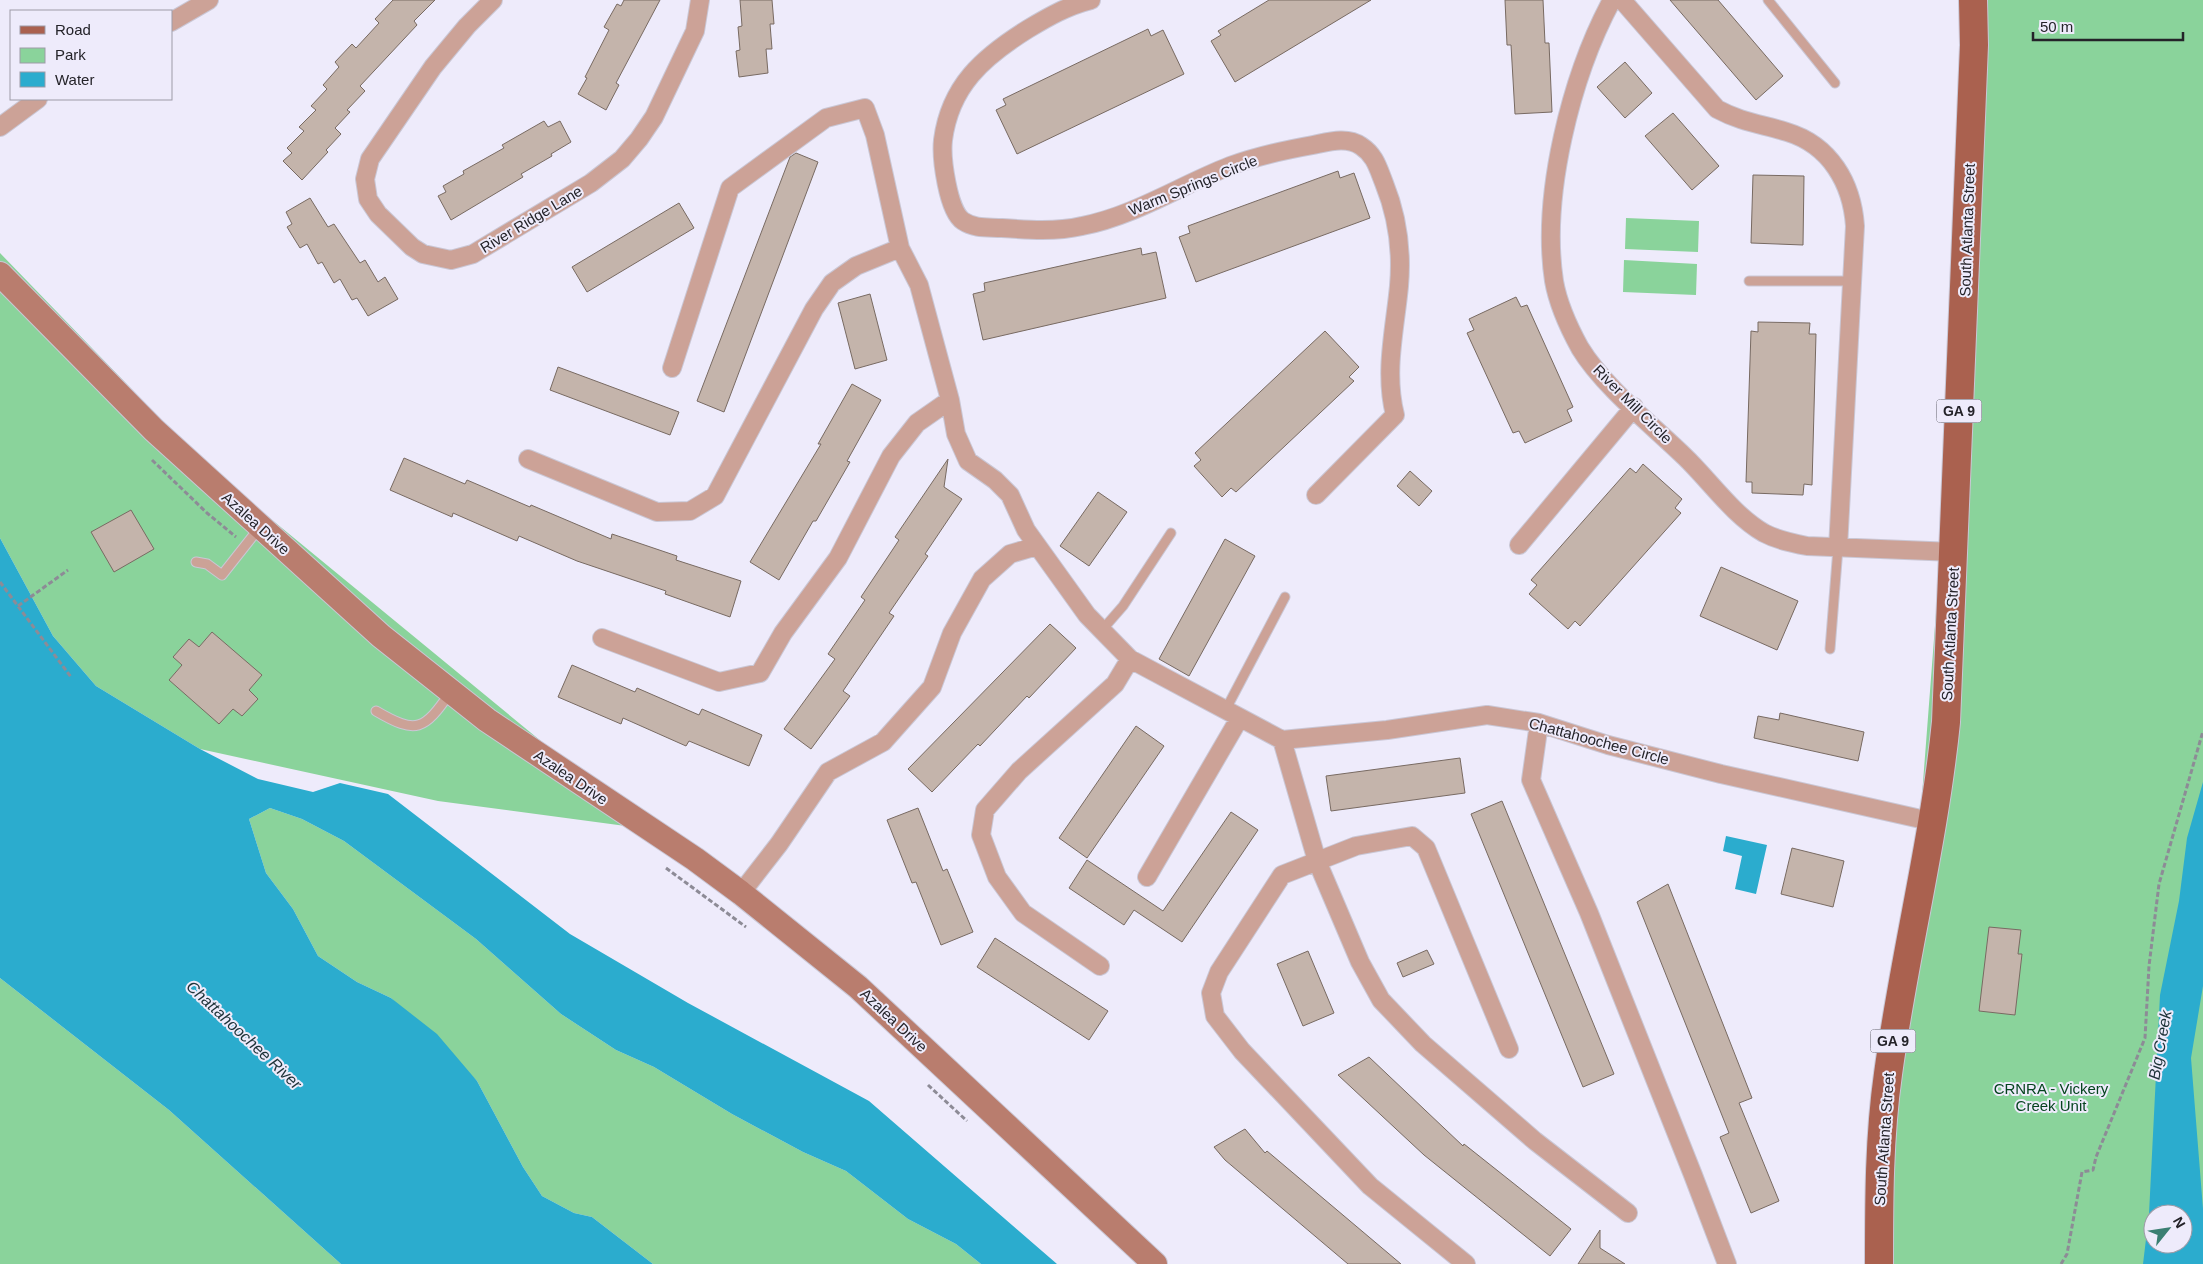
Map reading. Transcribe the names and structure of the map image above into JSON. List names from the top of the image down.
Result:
{
  "streets": {
    "main road": ["South Atlanta Street", "GA 9"],
    "street": [
      "Warm Springs Circle",
      "River Ridge Lane",
      "River Mill Circle",
      "Azalea Drive",
      "Chattahoochee Circle"
    ]
  },
  "crossings": [
    ["South Atlanta Street", "River Mill Circle"],
    ["South Atlanta Street", "Chattahoochee Circle"]
  ],
  "water": ["Chattahoochee River", "Big Creek"],
  "parks": ["CRNRA - Vickery Creek Unit"],
  "legend": ["Road", "Park", "Water"],
  "scale_bar": "50 m",
  "north": "top right"
}
